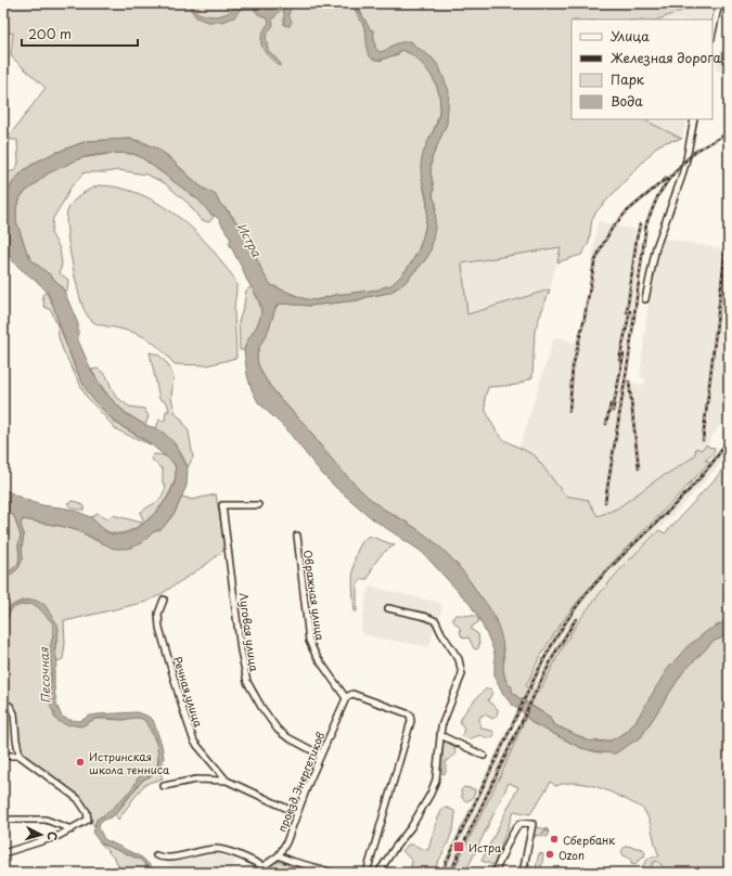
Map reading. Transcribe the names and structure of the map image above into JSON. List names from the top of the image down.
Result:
{
  "streets": {
    "street": [
      "Овражная улица",
      "Луговая улица",
      "Речная улица",
      "проезд Энергетиков"
    ]
  },
  "crossings": [
    ["Овражная улица", "проезд Энергетиков"],
    ["Луговая улица", "проезд Энергетиков"],
    ["Речная улица", "проезд Энергетиков"]
  ],
  "water": ["Истра", "Песочная"],
  "places": {
    "other": ["Истринская школа тенниса", "Сбербанк", "Ozon"],
    "transit": ["Истра"]
  },
  "legend": [
    "Улица",
    "Железная дорога",
    "Парк",
    "Вода"
  ],
  "scale_bar": "200 m",
  "north": "right"
}
